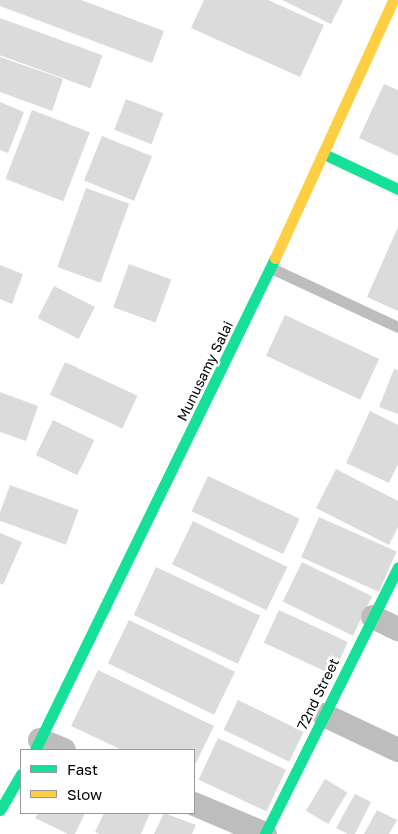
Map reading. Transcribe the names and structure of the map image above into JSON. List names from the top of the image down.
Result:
{
  "streets": {
    "main road": ["Munusamy Salai", "72nd Street"]
  },
  "legend": ["Fast", "Slow"]
}
